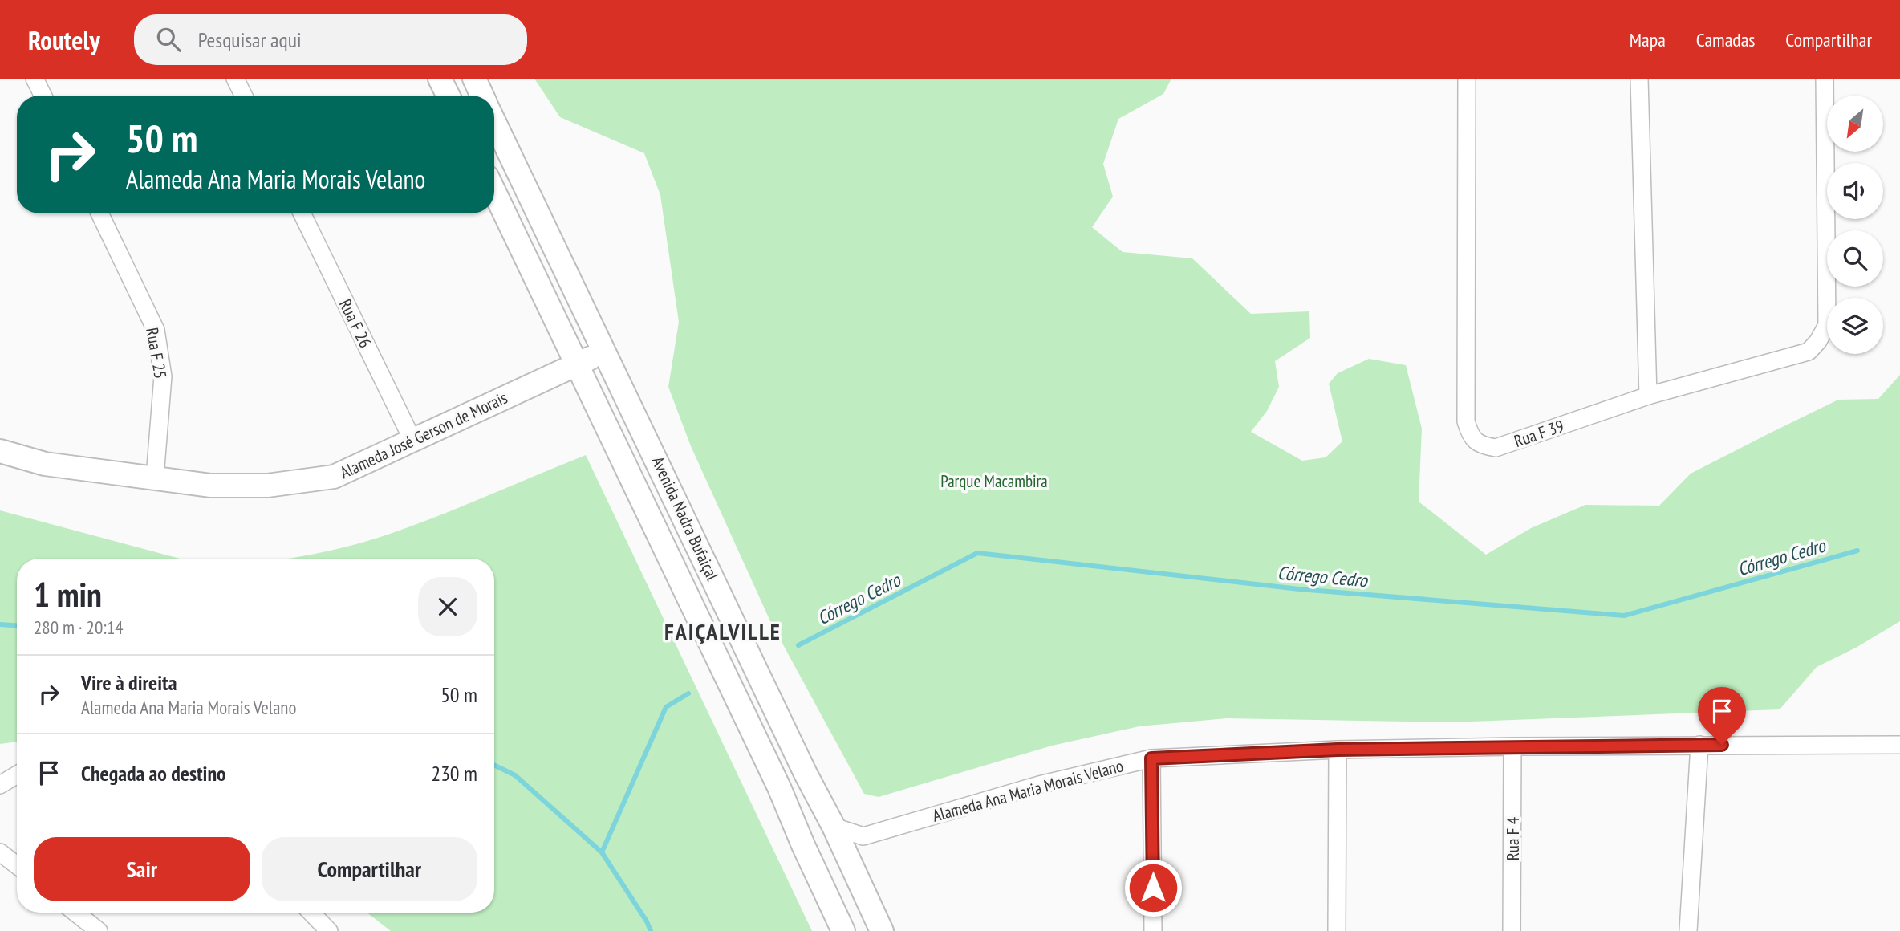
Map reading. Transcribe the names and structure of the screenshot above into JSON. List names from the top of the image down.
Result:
{
  "streets": {
    "main road": ["Alameda José Gerson de Morais", "Avenida Nadra Bufaiçal"],
    "street": [
      "Rua F 26",
      "Rua F 25",
      "Rua F 39",
      "Alameda Ana Maria Morais Velano",
      "Rua F 4"
    ]
  },
  "crossings": [
    ["Rua F 26", "Alameda José Gerson de Morais"],
    ["Rua F 25", "Alameda José Gerson de Morais"],
    ["Alameda José Gerson de Morais", "Avenida Nadra Bufaiçal"],
    ["Avenida Nadra Bufaiçal", "Alameda Ana Maria Morais Velano"],
    ["Alameda Ana Maria Morais Velano", "Rua F 4"]
  ],
  "districts": ["FAIÇALVILLE"],
  "water": ["Córrego Cedro"],
  "parks": ["Parque Macambira"],
  "north": "bottom left",
  "page": {
    "header": "Routely",
    "search": "Pesquisar aqui",
    "nav": ["Mapa", "Camadas", "Compartilhar"],
    "turn": ["50 m", "Alameda Ana Maria Morais Velano"],
    "heading": ["1 min", "280 m · 20:14"],
    "list": [
      {
        "name": "Vire à direita",
        "note": "Alameda Ana Maria Morais Velano",
        "value": "50 m"
      },
      {
        "name": "Chegada ao destino",
        "value": "230 m"
      }
    ],
    "buttons": ["Sair", "Compartilhar"]
  }
}
